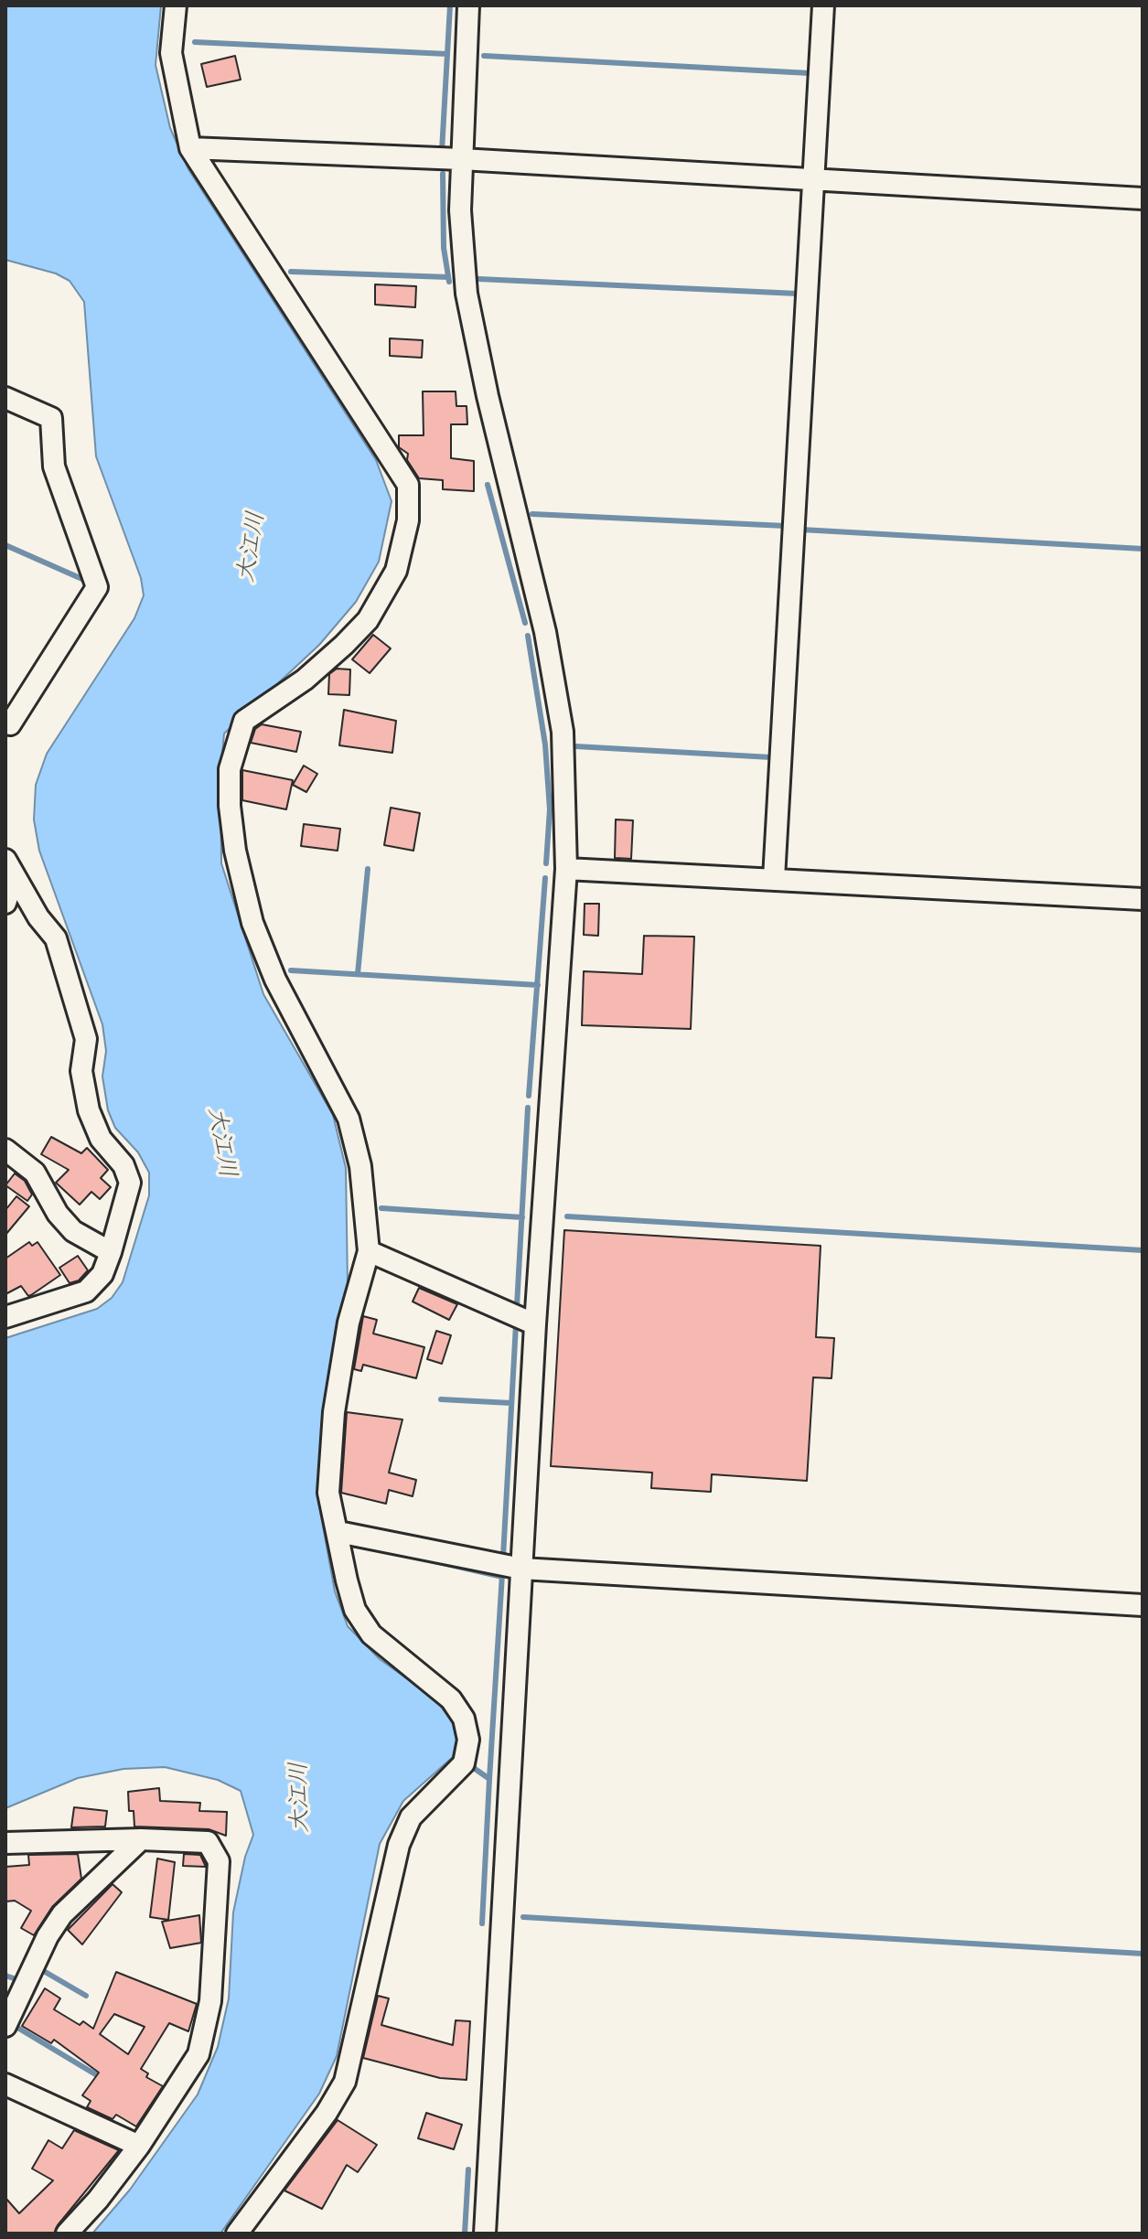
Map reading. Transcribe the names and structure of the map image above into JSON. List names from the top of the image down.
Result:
{
  "water": ["大江川"]
}
